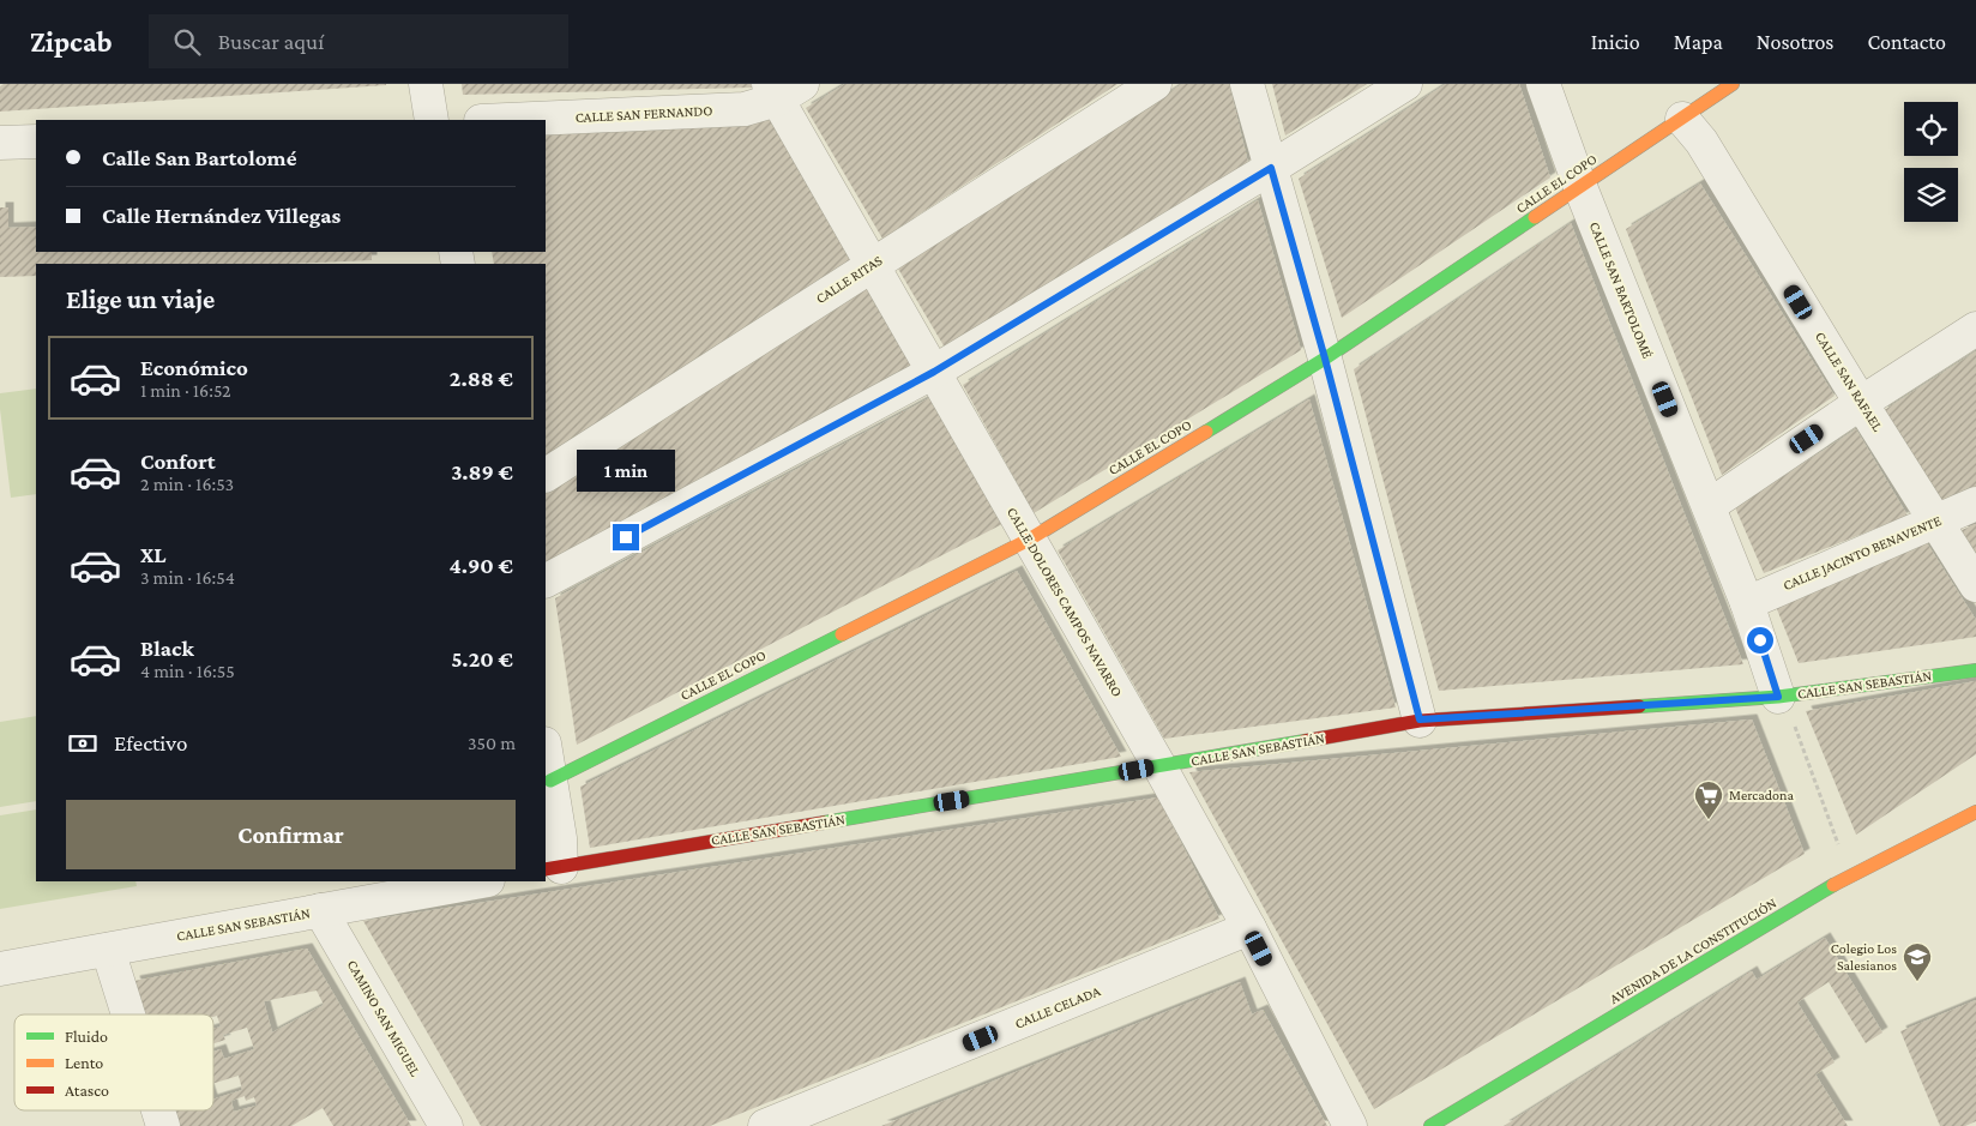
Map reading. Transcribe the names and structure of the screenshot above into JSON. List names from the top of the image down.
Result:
{
  "streets": {
    "street": [
      "CALLE SAN FERNANDO",
      "CALLE EL COPO",
      "CALLE RITAS",
      "CALLE SAN BARTOLOMÉ",
      "CALLE SAN RAFAEL",
      "CALLE JACINTO BENAVENTE",
      "CALLE DOLORES CAMPOS NAVARRO",
      "CALLE SAN SEBASTIÁN",
      "AVENIDA DE LA CONSTITUCIÓN",
      "CALLE CELADA",
      "CAMINO SAN MIGUEL"
    ]
  },
  "crossings": [
    ["CALLE SAN FERNANDO", "CALLE DOLORES CAMPOS NAVARRO"],
    ["CALLE EL COPO", "CALLE SAN BARTOLOMÉ"],
    ["CALLE EL COPO", "CALLE SAN RAFAEL"],
    ["CALLE EL COPO", "CALLE DOLORES CAMPOS NAVARRO"],
    ["CALLE RITAS", "CALLE DOLORES CAMPOS NAVARRO"],
    ["CALLE SAN BARTOLOMÉ", "CALLE JACINTO BENAVENTE"],
    ["CALLE SAN BARTOLOMÉ", "CALLE SAN SEBASTIÁN"],
    ["CALLE SAN RAFAEL", "CALLE JACINTO BENAVENTE"],
    ["CALLE DOLORES CAMPOS NAVARRO", "CALLE SAN SEBASTIÁN"],
    ["CALLE DOLORES CAMPOS NAVARRO", "CALLE CELADA"],
    ["CALLE SAN SEBASTIÁN", "CAMINO SAN MIGUEL"]
  ],
  "places": {
    "supermarket": ["Mercadona"],
    "school or university": ["Colegio Los Salesianos"]
  },
  "legend": ["Fluido", "Lento", "Atasco"],
  "page": {
    "header": "Zipcab",
    "search": "Buscar aquí",
    "nav": [
      "Inicio",
      "Mapa",
      "Nosotros",
      "Contacto"
    ],
    "banner": ["Calle San Bartolomé", "Calle Hernández Villegas"],
    "heading": "Elige un viaje",
    "list": [
      {
        "name": "Económico",
        "note": "1 min · 16:52",
        "value": "2.88 €"
      },
      {
        "name": "Confort",
        "note": "2 min · 16:53",
        "value": "3.89 €"
      },
      {
        "name": "XL",
        "note": "3 min · 16:54",
        "value": "4.90 €"
      },
      {
        "name": "Black",
        "note": "4 min · 16:55",
        "value": "5.20 €"
      }
    ],
    "bubble": "1 min",
    "pay": ["Efectivo", "350 m"],
    "buttons": "Confirmar"
  }
}
